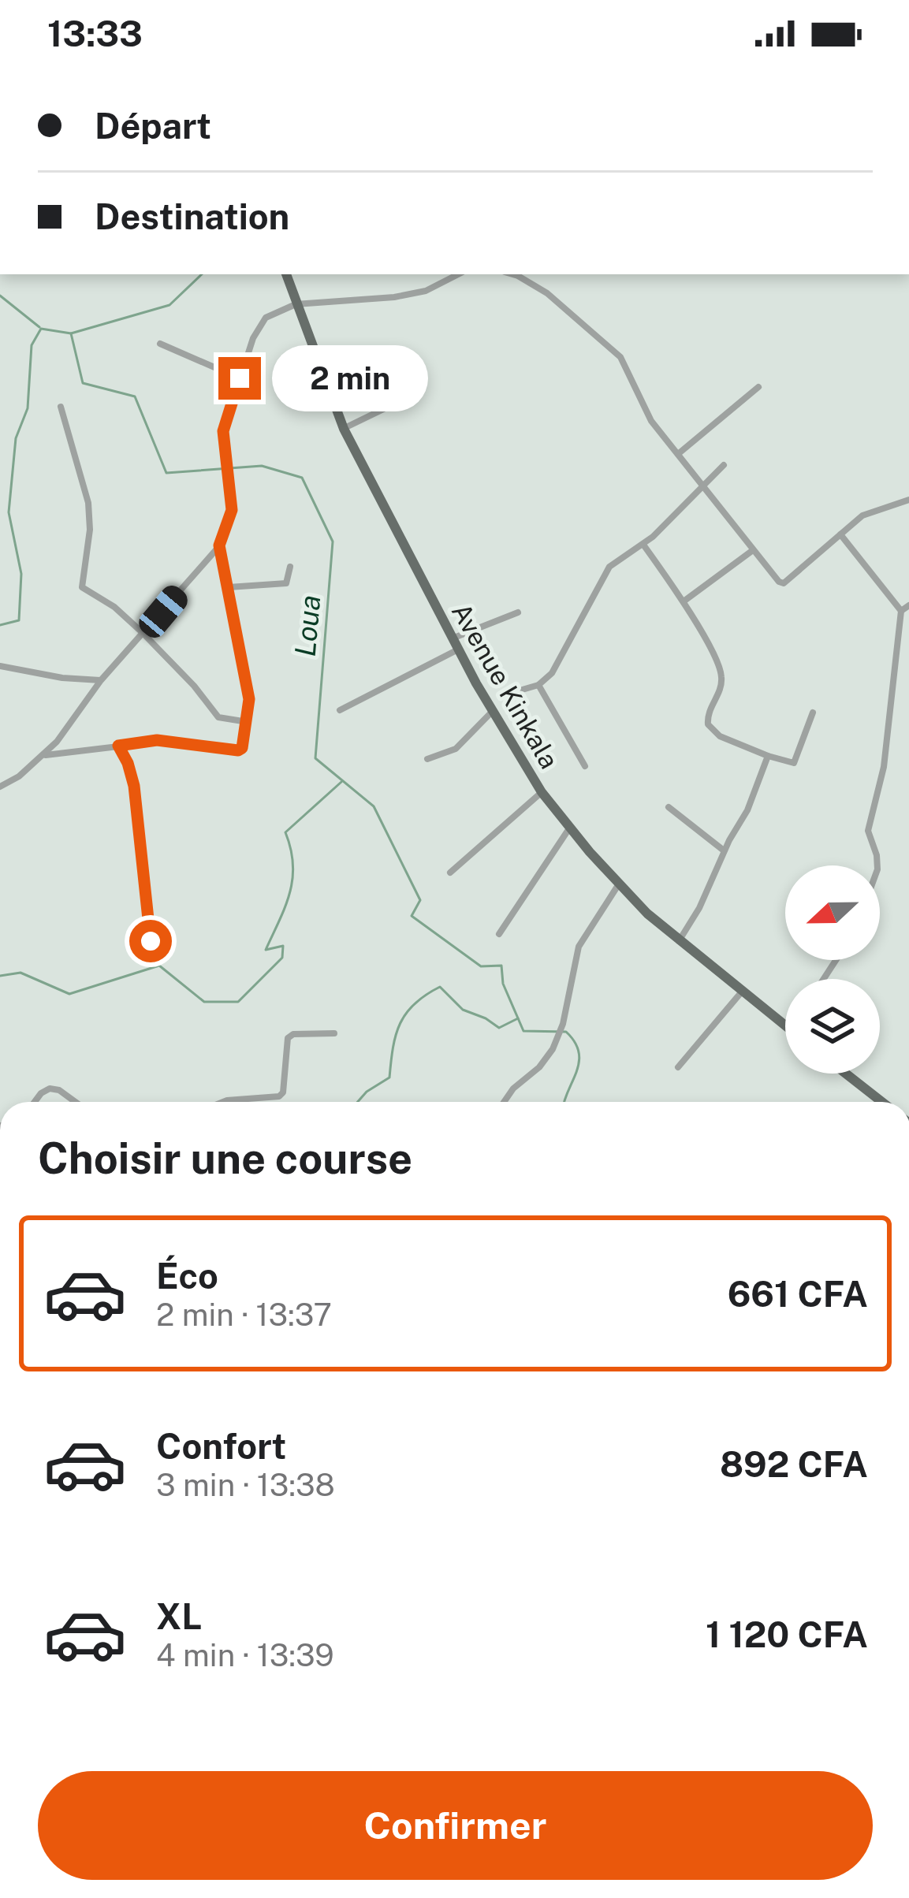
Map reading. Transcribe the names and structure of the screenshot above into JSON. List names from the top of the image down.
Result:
{
  "streets": {
    "main road": ["Avenue Kinkala"]
  },
  "water": ["Loua"],
  "north": "left",
  "page": {
    "status": "13:33",
    "banner": ["Départ", "Destination"],
    "bubble": "2 min",
    "heading": "Choisir une course",
    "list": [
      {
        "name": "Éco",
        "note": "2 min · 13:37",
        "value": "661 CFA"
      },
      {
        "name": "Confort",
        "note": "3 min · 13:38",
        "value": "892 CFA"
      },
      {
        "name": "XL",
        "note": "4 min · 13:39",
        "value": "1 120 CFA"
      }
    ],
    "buttons": "Confirmer"
  }
}
